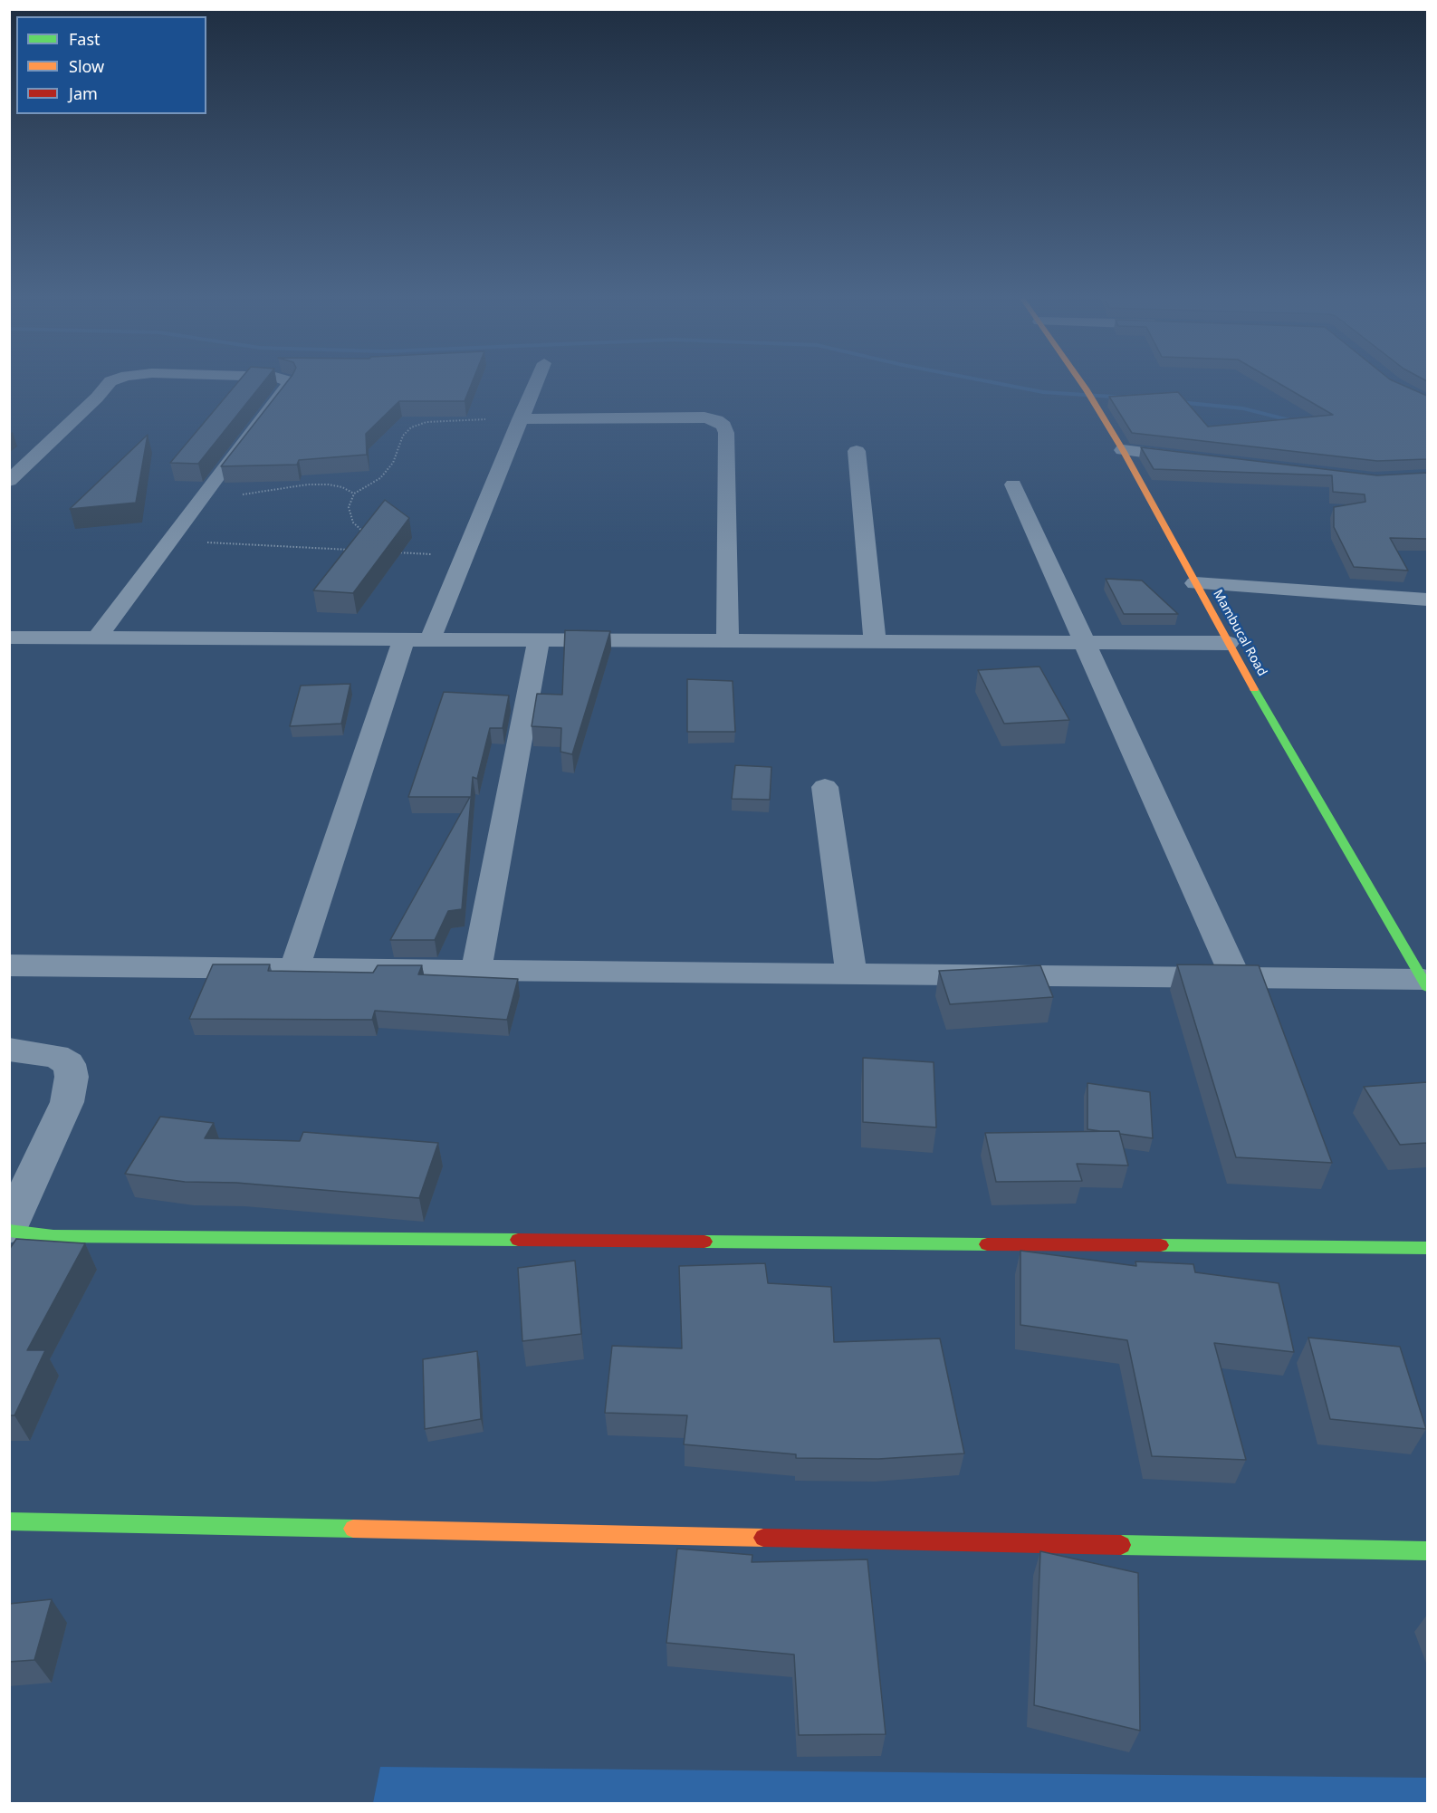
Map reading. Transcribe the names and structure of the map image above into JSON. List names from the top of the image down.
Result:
{
  "streets": {
    "main road": ["Mambucal Road"]
  },
  "legend": ["Fast", "Slow", "Jam"]
}
